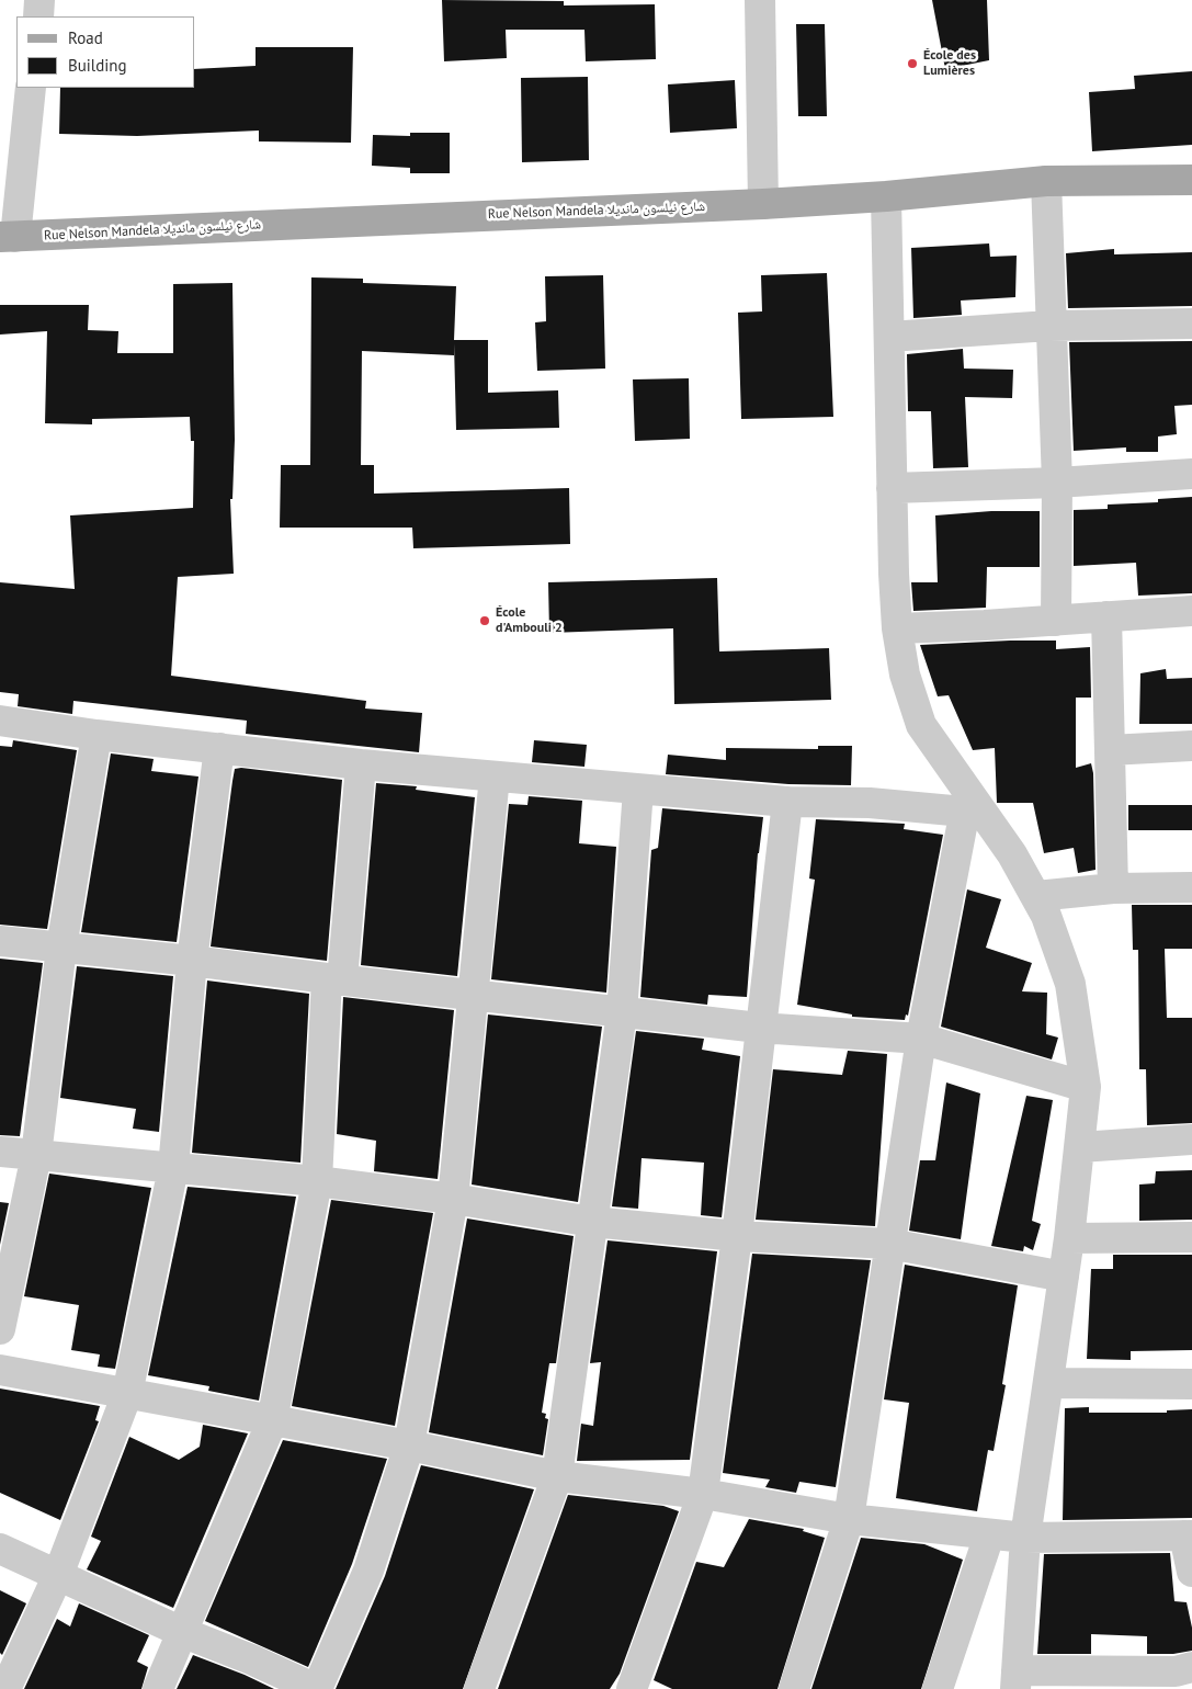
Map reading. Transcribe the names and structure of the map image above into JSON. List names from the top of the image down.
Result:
{
  "streets": {
    "main road": ["Rue Nelson Mandela شارع نيلسون مانديلا"]
  },
  "places": ["École des Lumières", "École d'Ambouli 2"],
  "legend": ["Road", "Building"]
}
